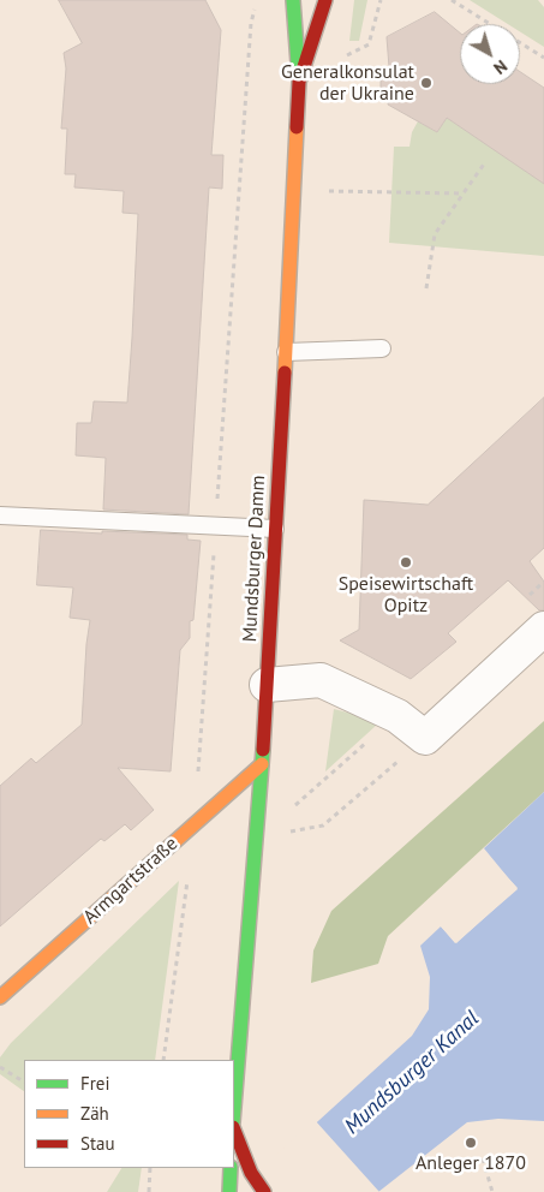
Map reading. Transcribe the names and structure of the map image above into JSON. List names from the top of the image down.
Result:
{
  "streets": {
    "main road": ["Mundsburger Damm", "Armgartstraße"]
  },
  "crossings": [
    ["Mundsburger Damm", "Armgartstraße"]
  ],
  "water": ["Mundsburger Kanal"],
  "places": ["Generalkonsulat der Ukraine", "Speisewirtschaft Opitz", "Anleger 1870"],
  "legend": ["Frei", "Zäh", "Stau"],
  "north": "bottom right"
}
